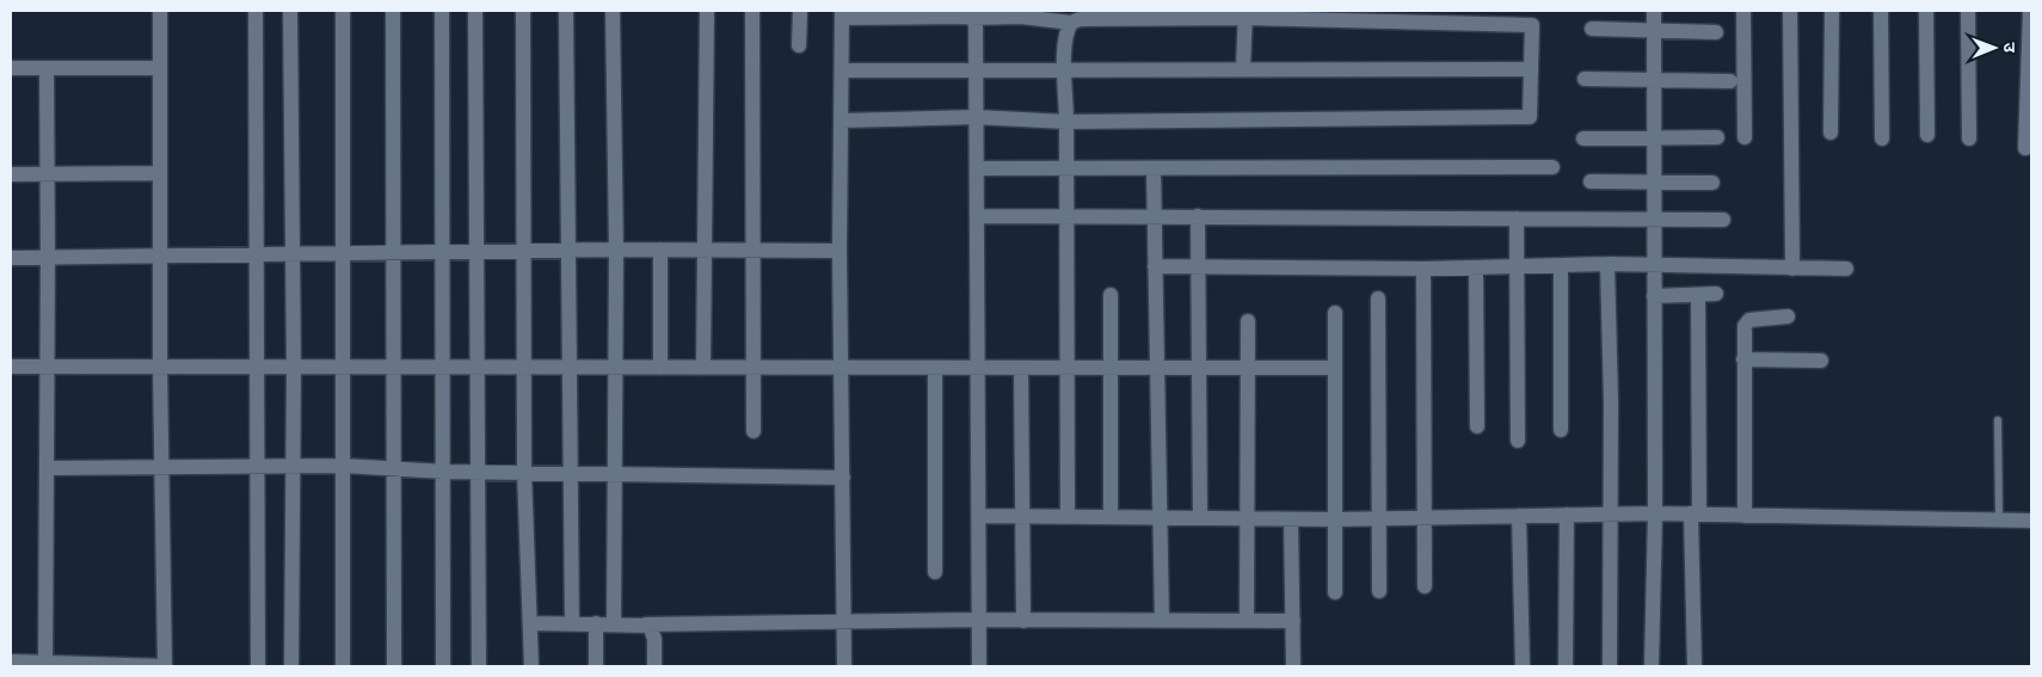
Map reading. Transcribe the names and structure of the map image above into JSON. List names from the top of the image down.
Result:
{
  "north": "right"
}
